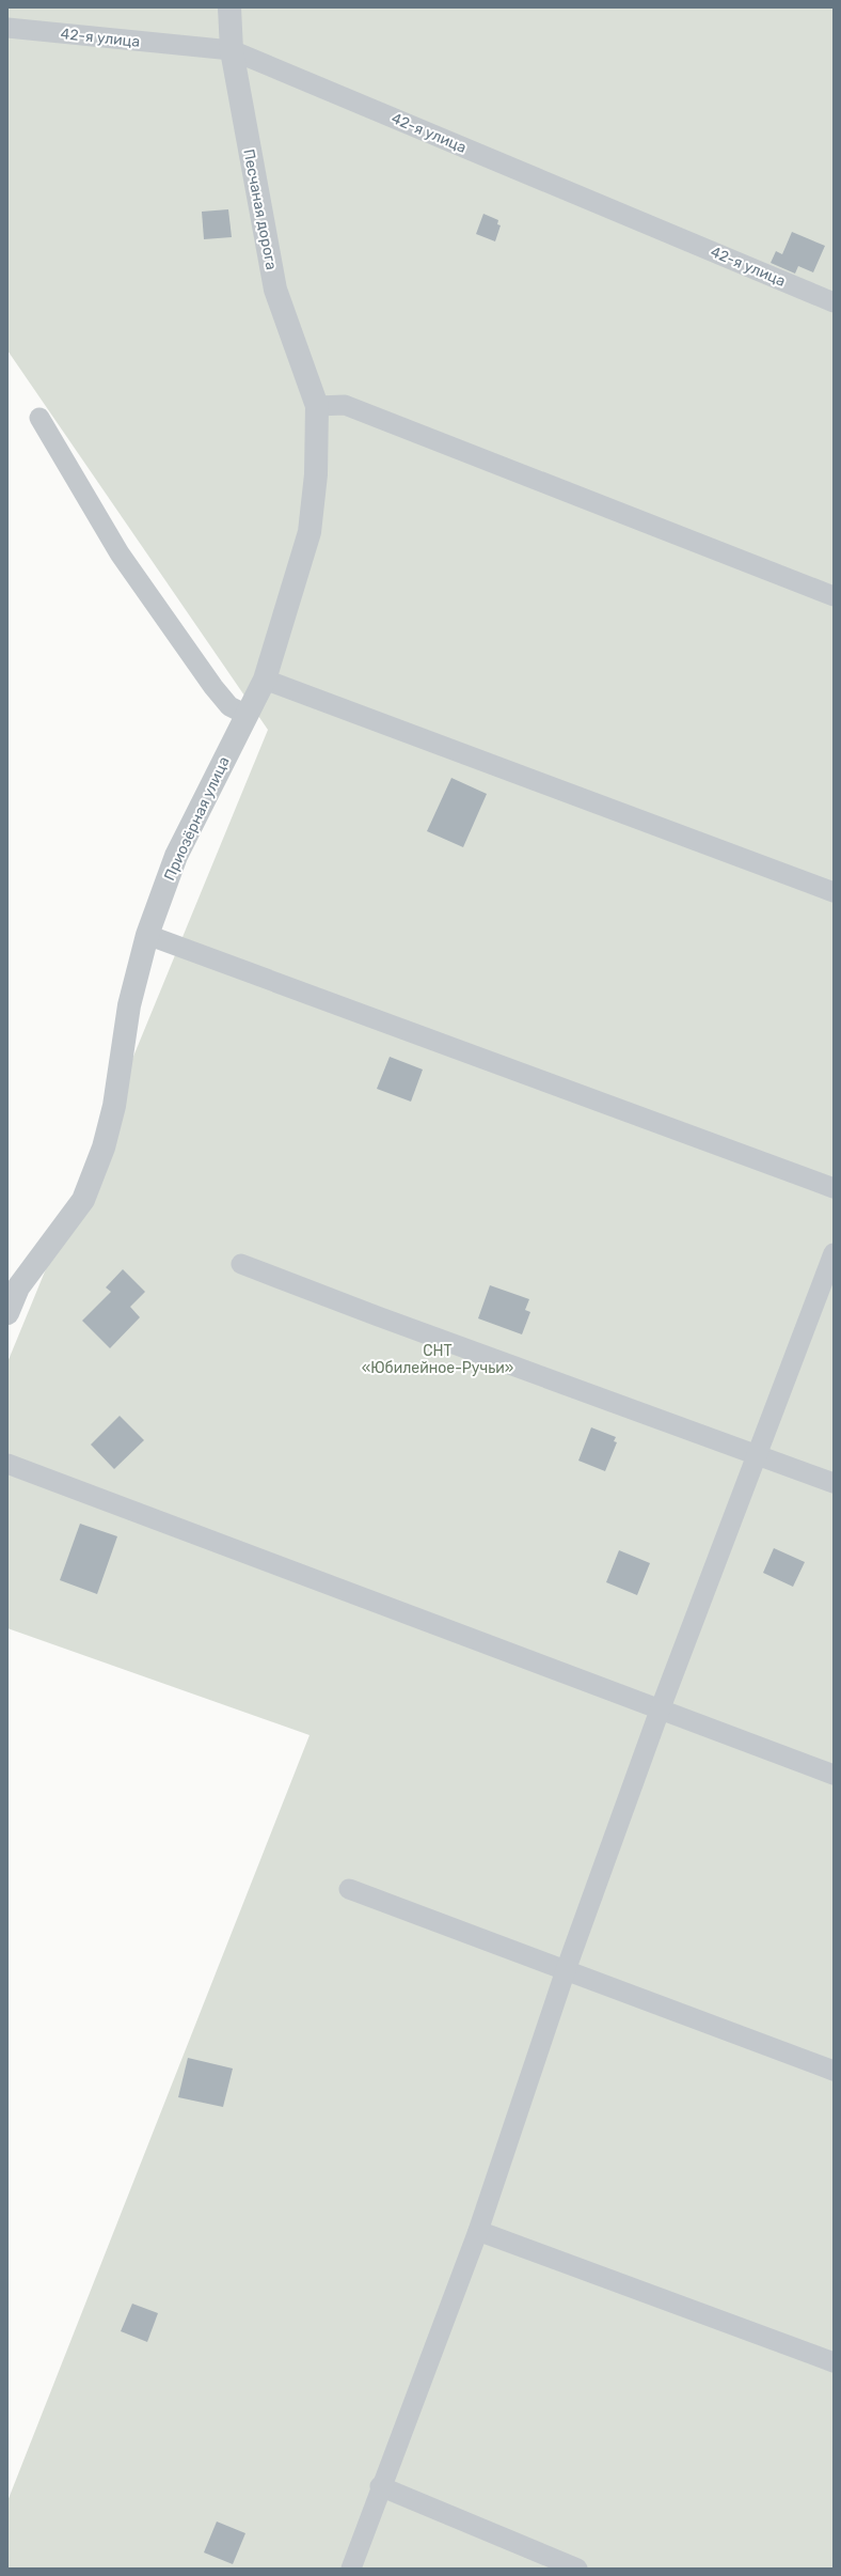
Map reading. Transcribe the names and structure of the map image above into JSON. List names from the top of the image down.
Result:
{
  "streets": {
    "street": ["42-я улица", "Песчаная дорога", "Приозёрная улица"]
  },
  "crossings": [
    ["42-я улица", "Песчаная дорога"],
    ["Песчаная дорога", "Приозёрная улица"]
  ],
  "parks": ["СНТ «Юбилейное-Ручьи»"]
}
